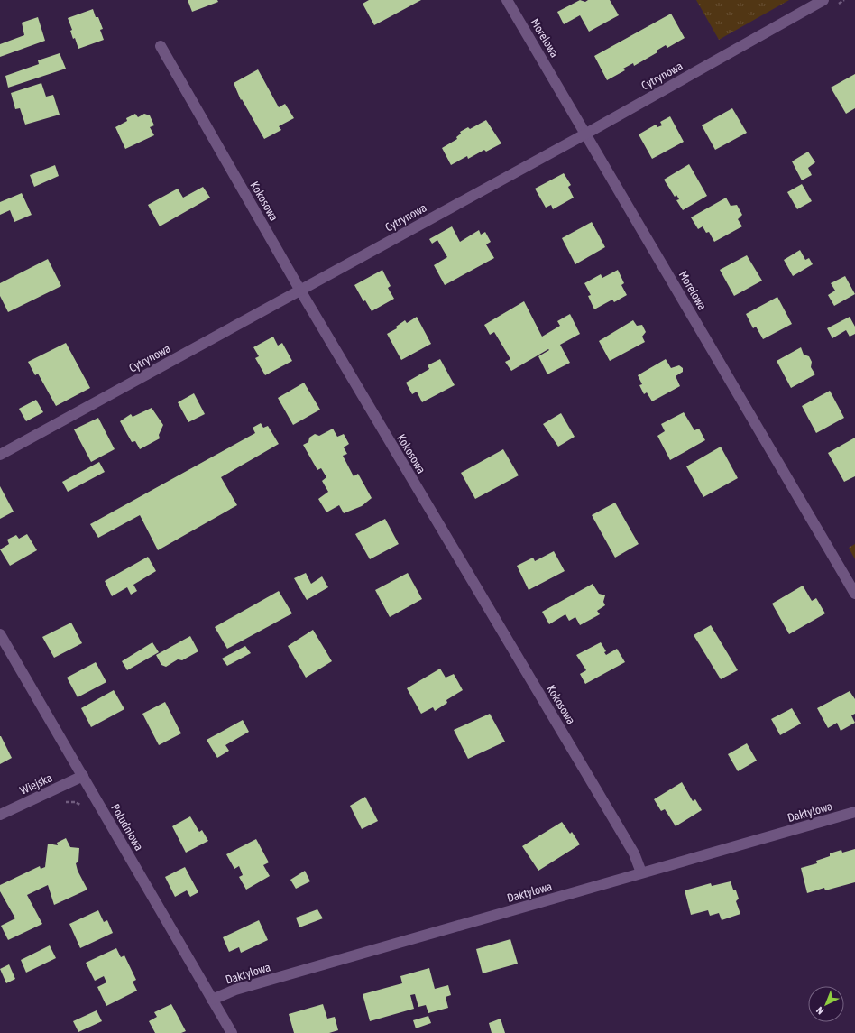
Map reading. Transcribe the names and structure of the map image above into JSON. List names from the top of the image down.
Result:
{
  "streets": {
    "street": [
      "Morelowa",
      "Cytrynowa",
      "Kokosowa",
      "Wiejska",
      "Daktylowa",
      "Południowa"
    ]
  },
  "crossings": [
    ["Morelowa", "Cytrynowa"],
    ["Cytrynowa", "Kokosowa"],
    ["Kokosowa", "Daktylowa"],
    ["Wiejska", "Południowa"],
    ["Daktylowa", "Południowa"]
  ],
  "north": "bottom left"
}
